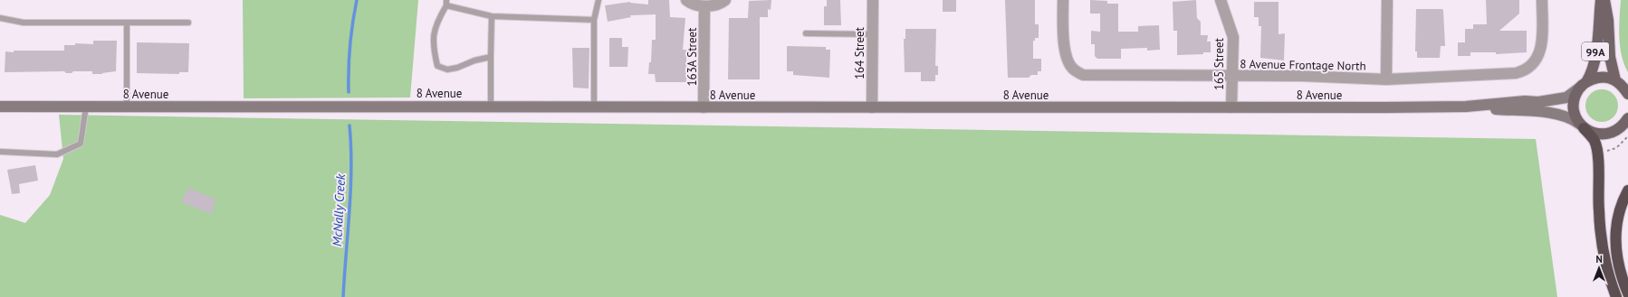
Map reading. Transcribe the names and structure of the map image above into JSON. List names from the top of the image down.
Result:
{
  "streets": {
    "main road": ["99A", "8 Avenue"],
    "street": [
      "164 Street",
      "163A Street",
      "165 Street",
      "8 Avenue Frontage North"
    ]
  },
  "crossings": [
    ["99A", "8 Avenue"],
    ["164 Street", "8 Avenue"],
    ["163A Street", "8 Avenue"],
    ["165 Street", "8 Avenue Frontage North"],
    ["165 Street", "8 Avenue"]
  ],
  "water": ["McNally Creek"],
  "north": "top"
}
